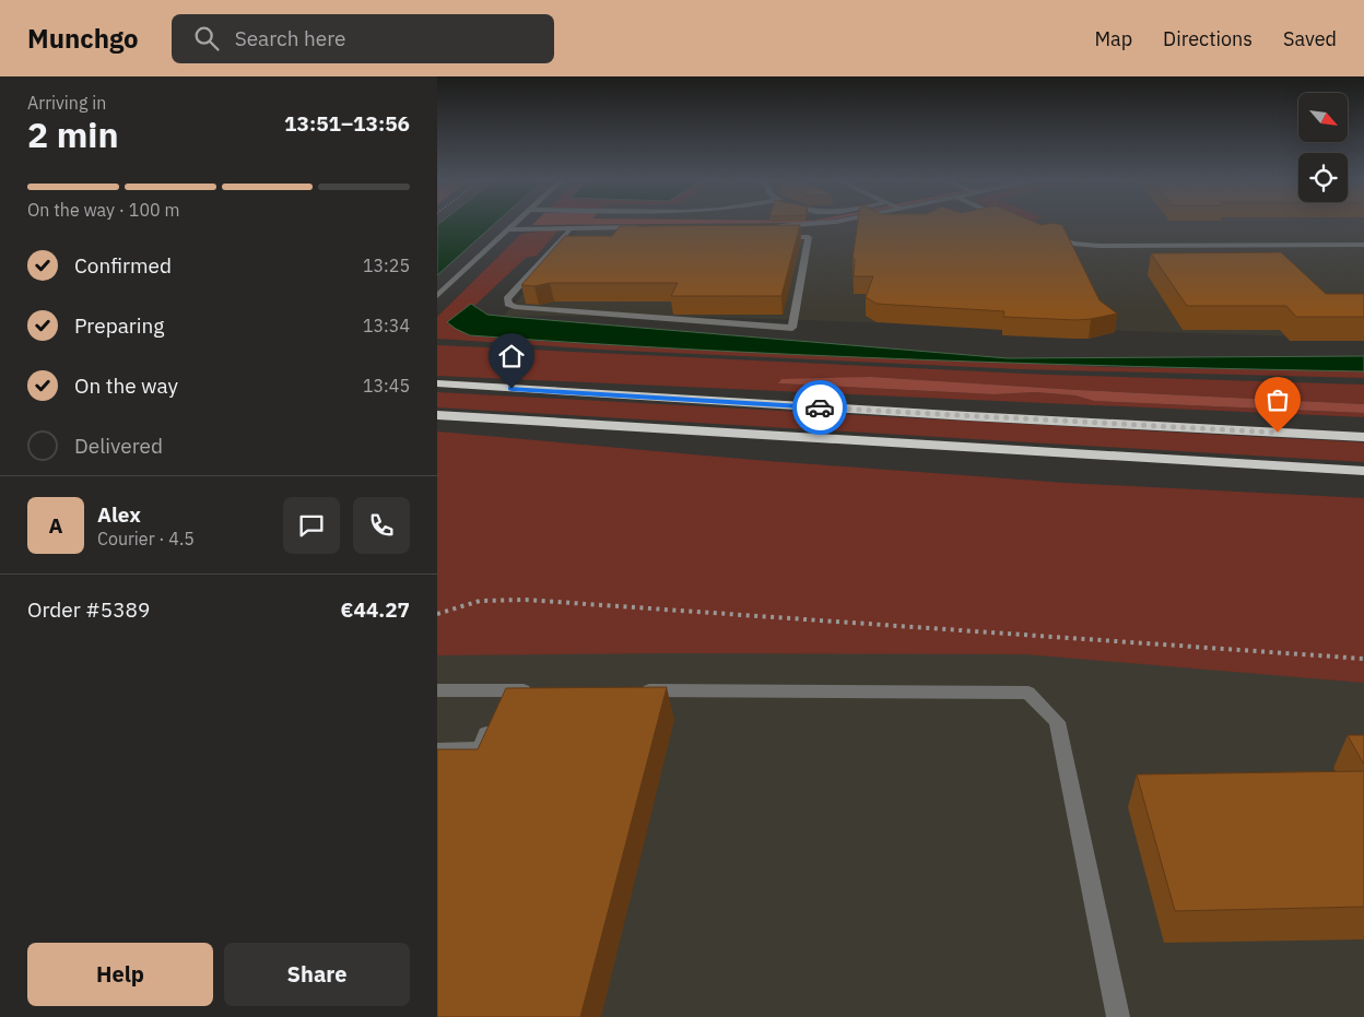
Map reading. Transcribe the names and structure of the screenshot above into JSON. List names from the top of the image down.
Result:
{
  "north": "bottom right",
  "page": {
    "header": "Munchgo",
    "search": "Search here",
    "nav": ["Map", "Directions", "Saved"],
    "heading": ["2 min", "Arriving in", "13:51–13:56"],
    "panel": [
      "Alex",
      "Courier · 4.5",
      "Order #5389",
      "€44.27"
    ],
    "bar": "On the way · 100 m",
    "list": [
      ["Confirmed", "13:25"],
      ["Preparing", "13:34"],
      ["On the way", "13:45"],
      "Delivered"
    ],
    "round": "A",
    "buttons": ["Help", "Share"]
  }
}
